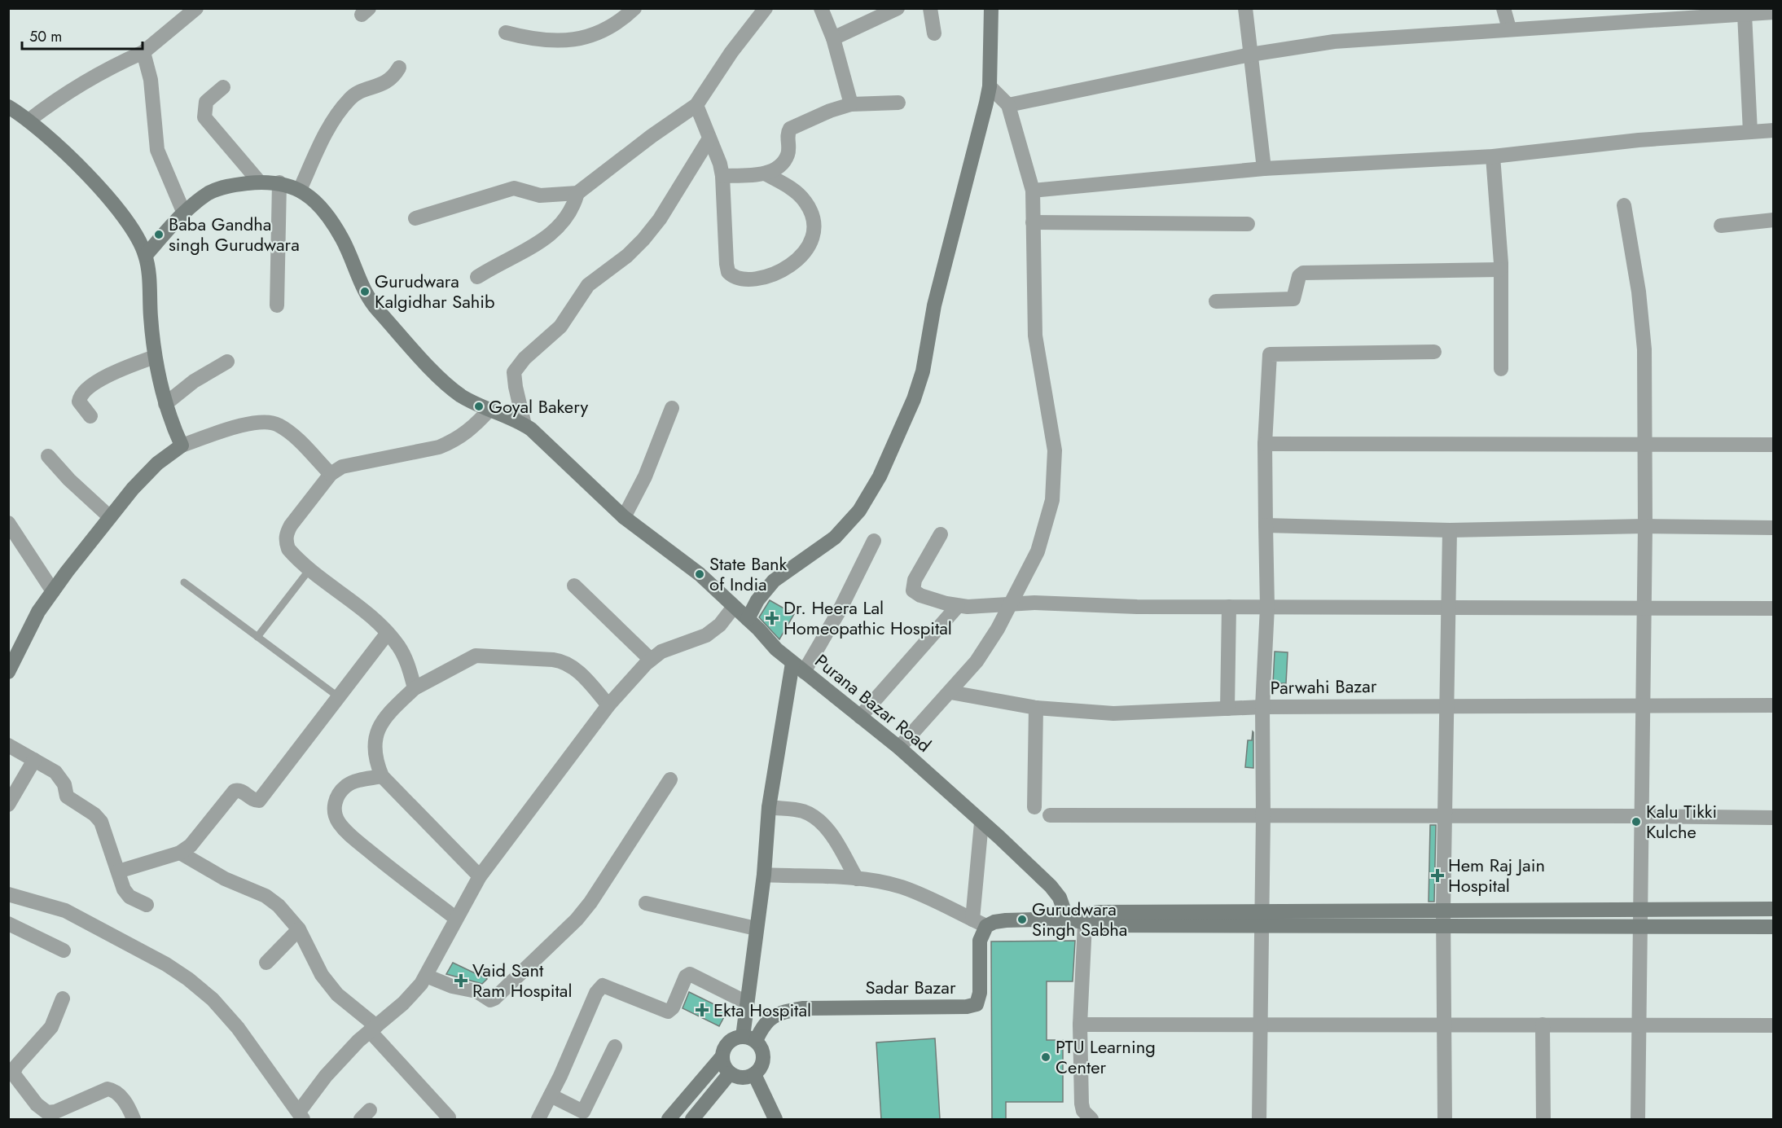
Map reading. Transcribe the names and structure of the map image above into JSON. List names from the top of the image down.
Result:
{
  "streets": {
    "street": ["Parwahi Bazar", "Purana Bazar Road", "Sadar Bazar"]
  },
  "places": {
    "other": [
      "Baba Gandha singh Gurudwara",
      "Gurudwara Kalgidhar Sahib",
      "Goyal Bakery",
      "State Bank of India",
      "Kalu Tikki Kulche",
      "Gurudwara Singh Sabha",
      "PTU Learning Center"
    ],
    "health": [
      "Dr. Heera Lal Homeopathic Hospital",
      "Hem Raj Jain Hospital",
      "Vaid Sant Ram Hospital",
      "Ekta Hospital"
    ]
  },
  "scale_bar": "50 m"
}
